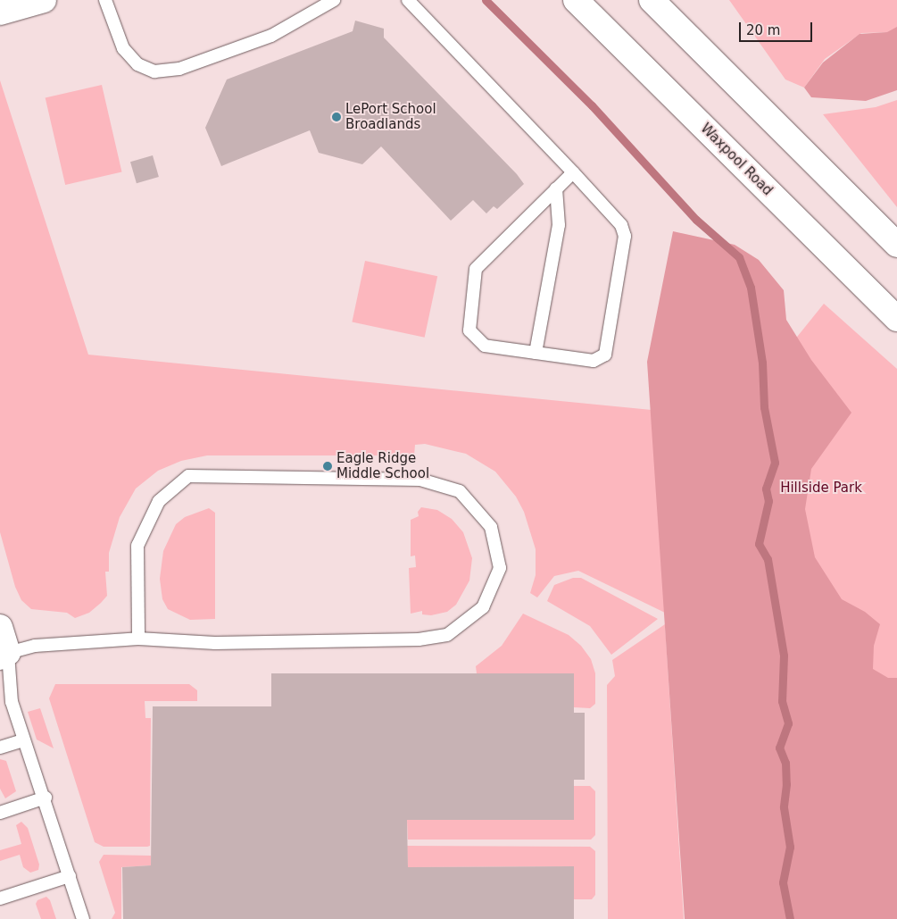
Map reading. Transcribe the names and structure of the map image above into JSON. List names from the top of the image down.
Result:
{
  "streets": {
    "street": ["Waxpool Road"]
  },
  "parks": ["Hillside Park"],
  "places": ["LePort School Broadlands", "Eagle Ridge Middle School"],
  "scale_bar": "20 m"
}
